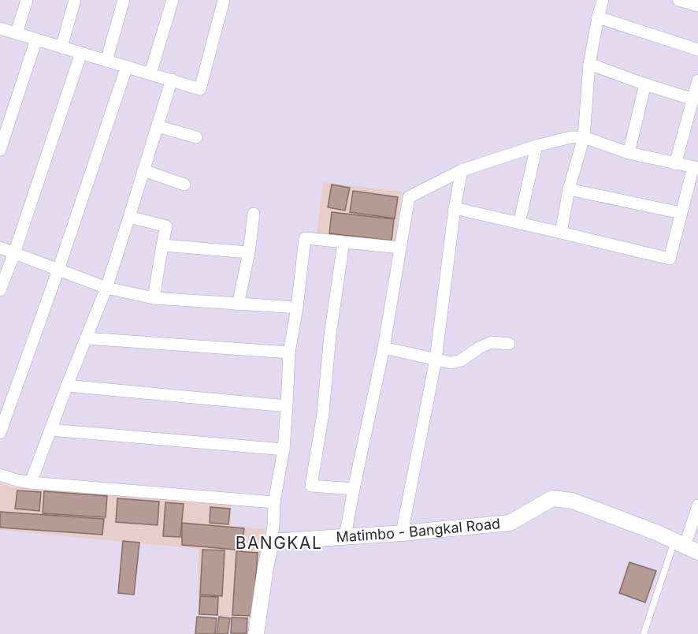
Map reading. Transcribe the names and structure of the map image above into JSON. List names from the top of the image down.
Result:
{
  "streets": {
    "street": ["Matimbo - Bangkal Road"]
  },
  "districts": ["BANGKAL"]
}
